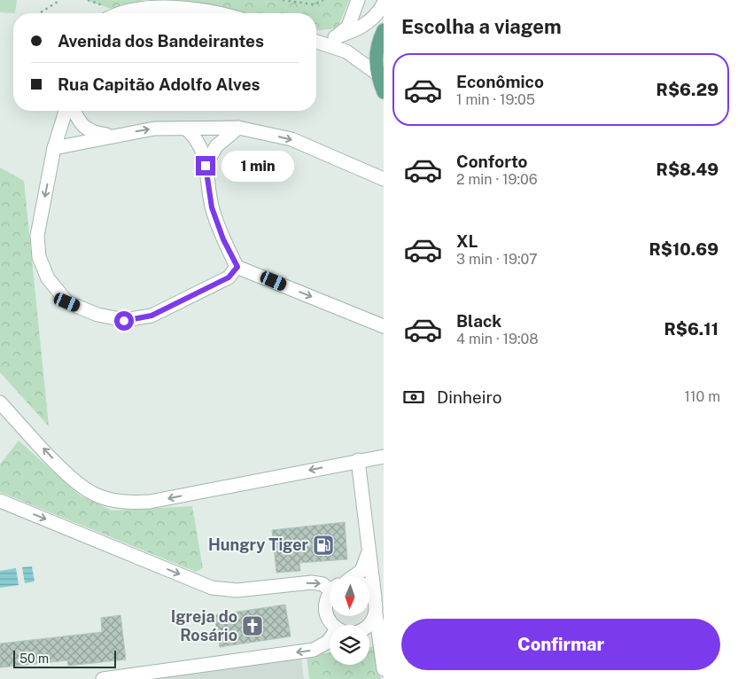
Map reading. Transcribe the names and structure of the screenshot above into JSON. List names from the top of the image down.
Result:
{
  "places": {
    "fuel station": ["Hungry Tiger"],
    "church": ["Igreja do Rosário"]
  },
  "scale_bar": "50 m",
  "north": "bottom",
  "page": {
    "heading": "Escolha a viagem",
    "banner": ["Avenida dos Bandeirantes", "Rua Capitão Adolfo Alves"],
    "list": [
      {
        "name": "Econômico",
        "note": "1 min · 19:05",
        "value": "R$6.29"
      },
      {
        "name": "Conforto",
        "note": "2 min · 19:06",
        "value": "R$8.49"
      },
      {
        "name": "XL",
        "note": "3 min · 19:07",
        "value": "R$10.69"
      },
      {
        "name": "Black",
        "note": "4 min · 19:08",
        "value": "R$6.11"
      }
    ],
    "bubble": "1 min",
    "pay": ["Dinheiro", "110 m"],
    "buttons": "Confirmar",
    "scale": "50 m"
  }
}
